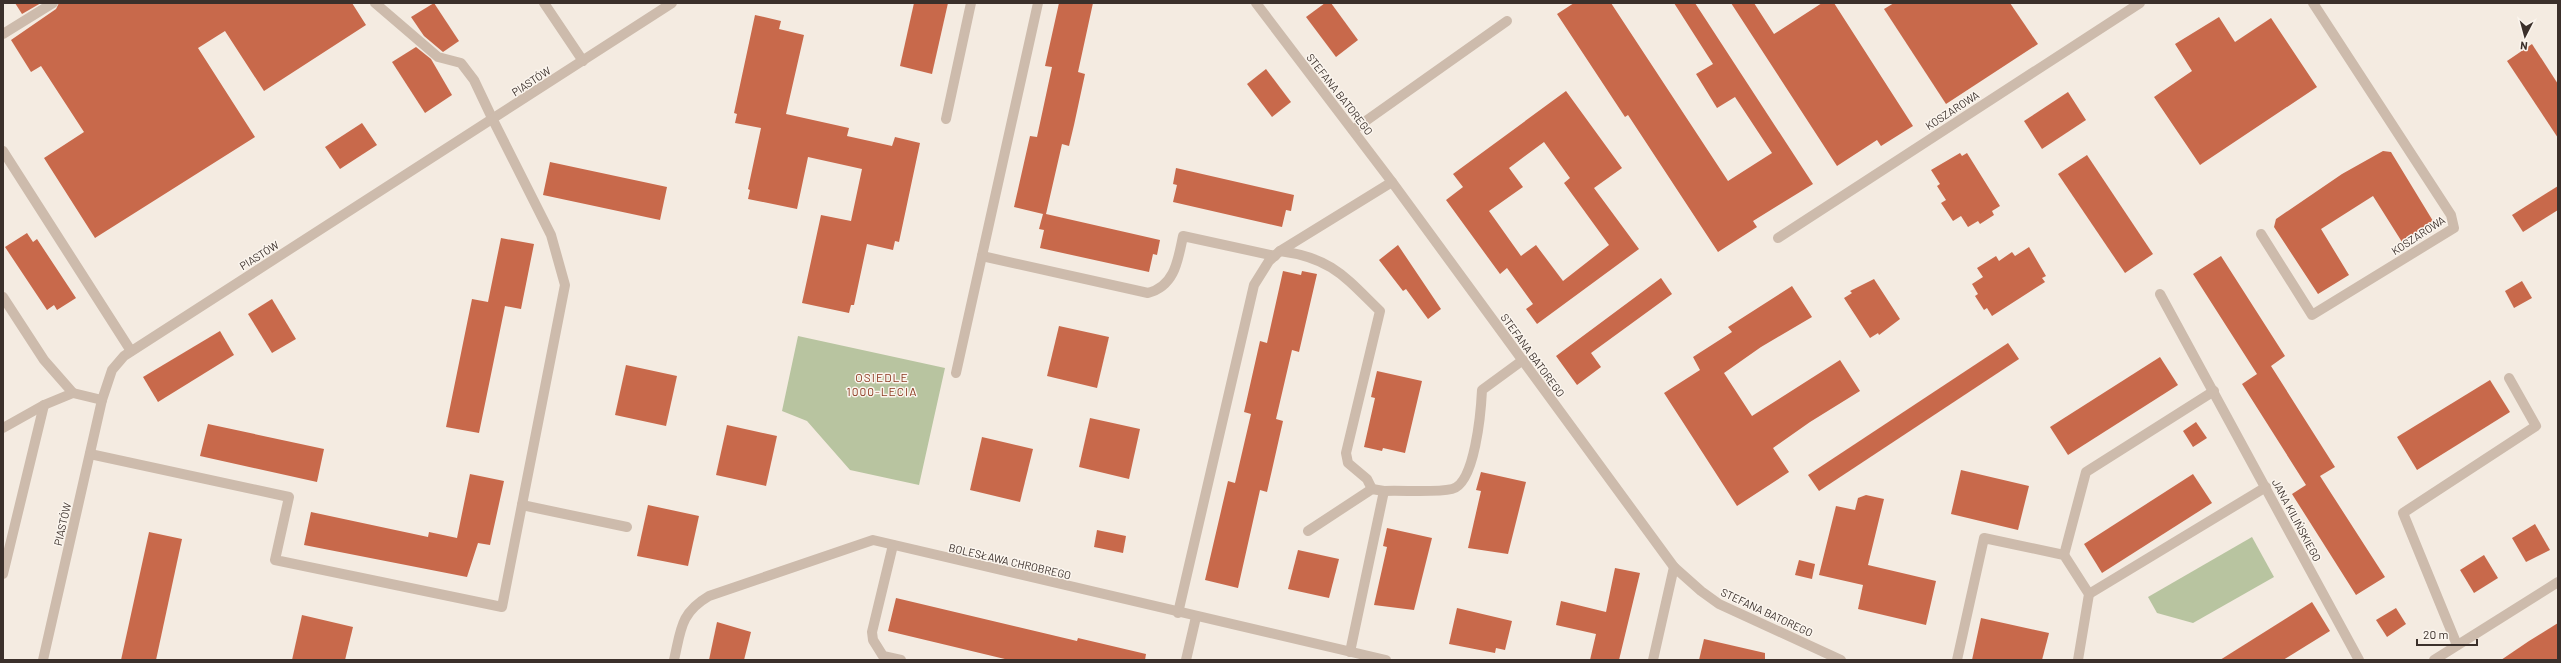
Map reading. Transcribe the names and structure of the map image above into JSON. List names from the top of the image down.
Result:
{
  "streets": {
    "street": [
      "PIASTÓW",
      "STEFANA BATOREGO",
      "KOSZAROWA",
      "JANA KILIŃSKIEGO",
      "BOLESŁAWA CHROBREGO"
    ]
  },
  "districts": ["OSIEDLE 1000-LECIA"],
  "scale_bar": "20 m",
  "north": "bottom"
}
